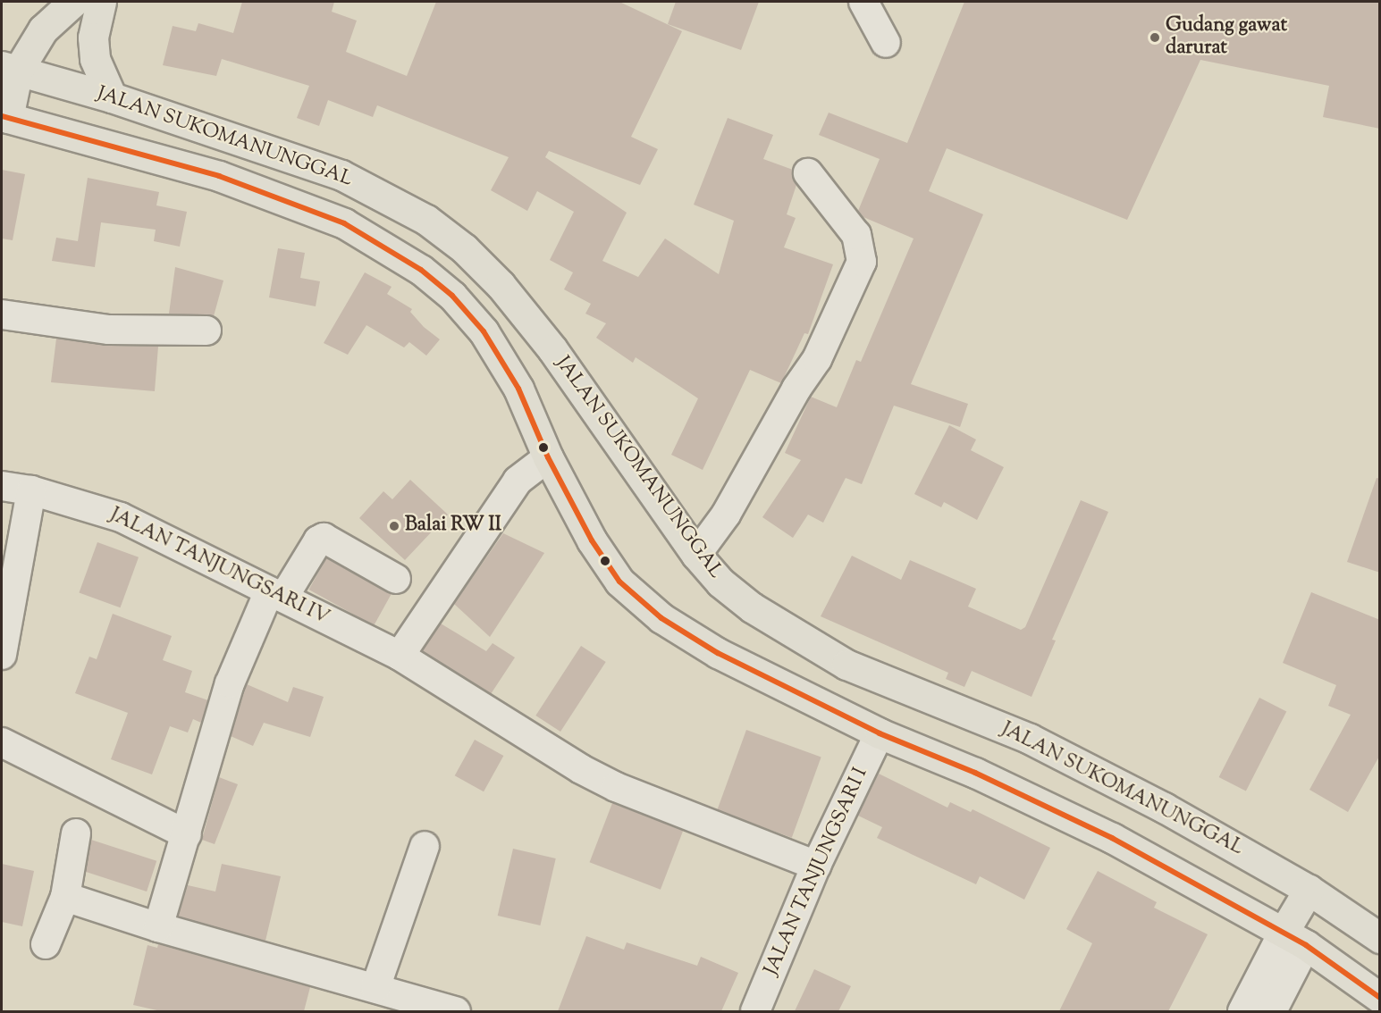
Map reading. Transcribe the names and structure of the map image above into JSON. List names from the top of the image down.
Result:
{
  "streets": {
    "main road": ["JALAN SUKOMANUNGGAL"],
    "street": ["JALAN TANJUNGSARI IV", "JALAN TANJUNGSARI I"]
  },
  "crossings": [
    ["JALAN SUKOMANUNGGAL", "JALAN TANJUNGSARI I"],
    ["JALAN TANJUNGSARI IV", "JALAN TANJUNGSARI I"]
  ],
  "places": ["Gudang gawat darurat", "Balai RW II"]
}
